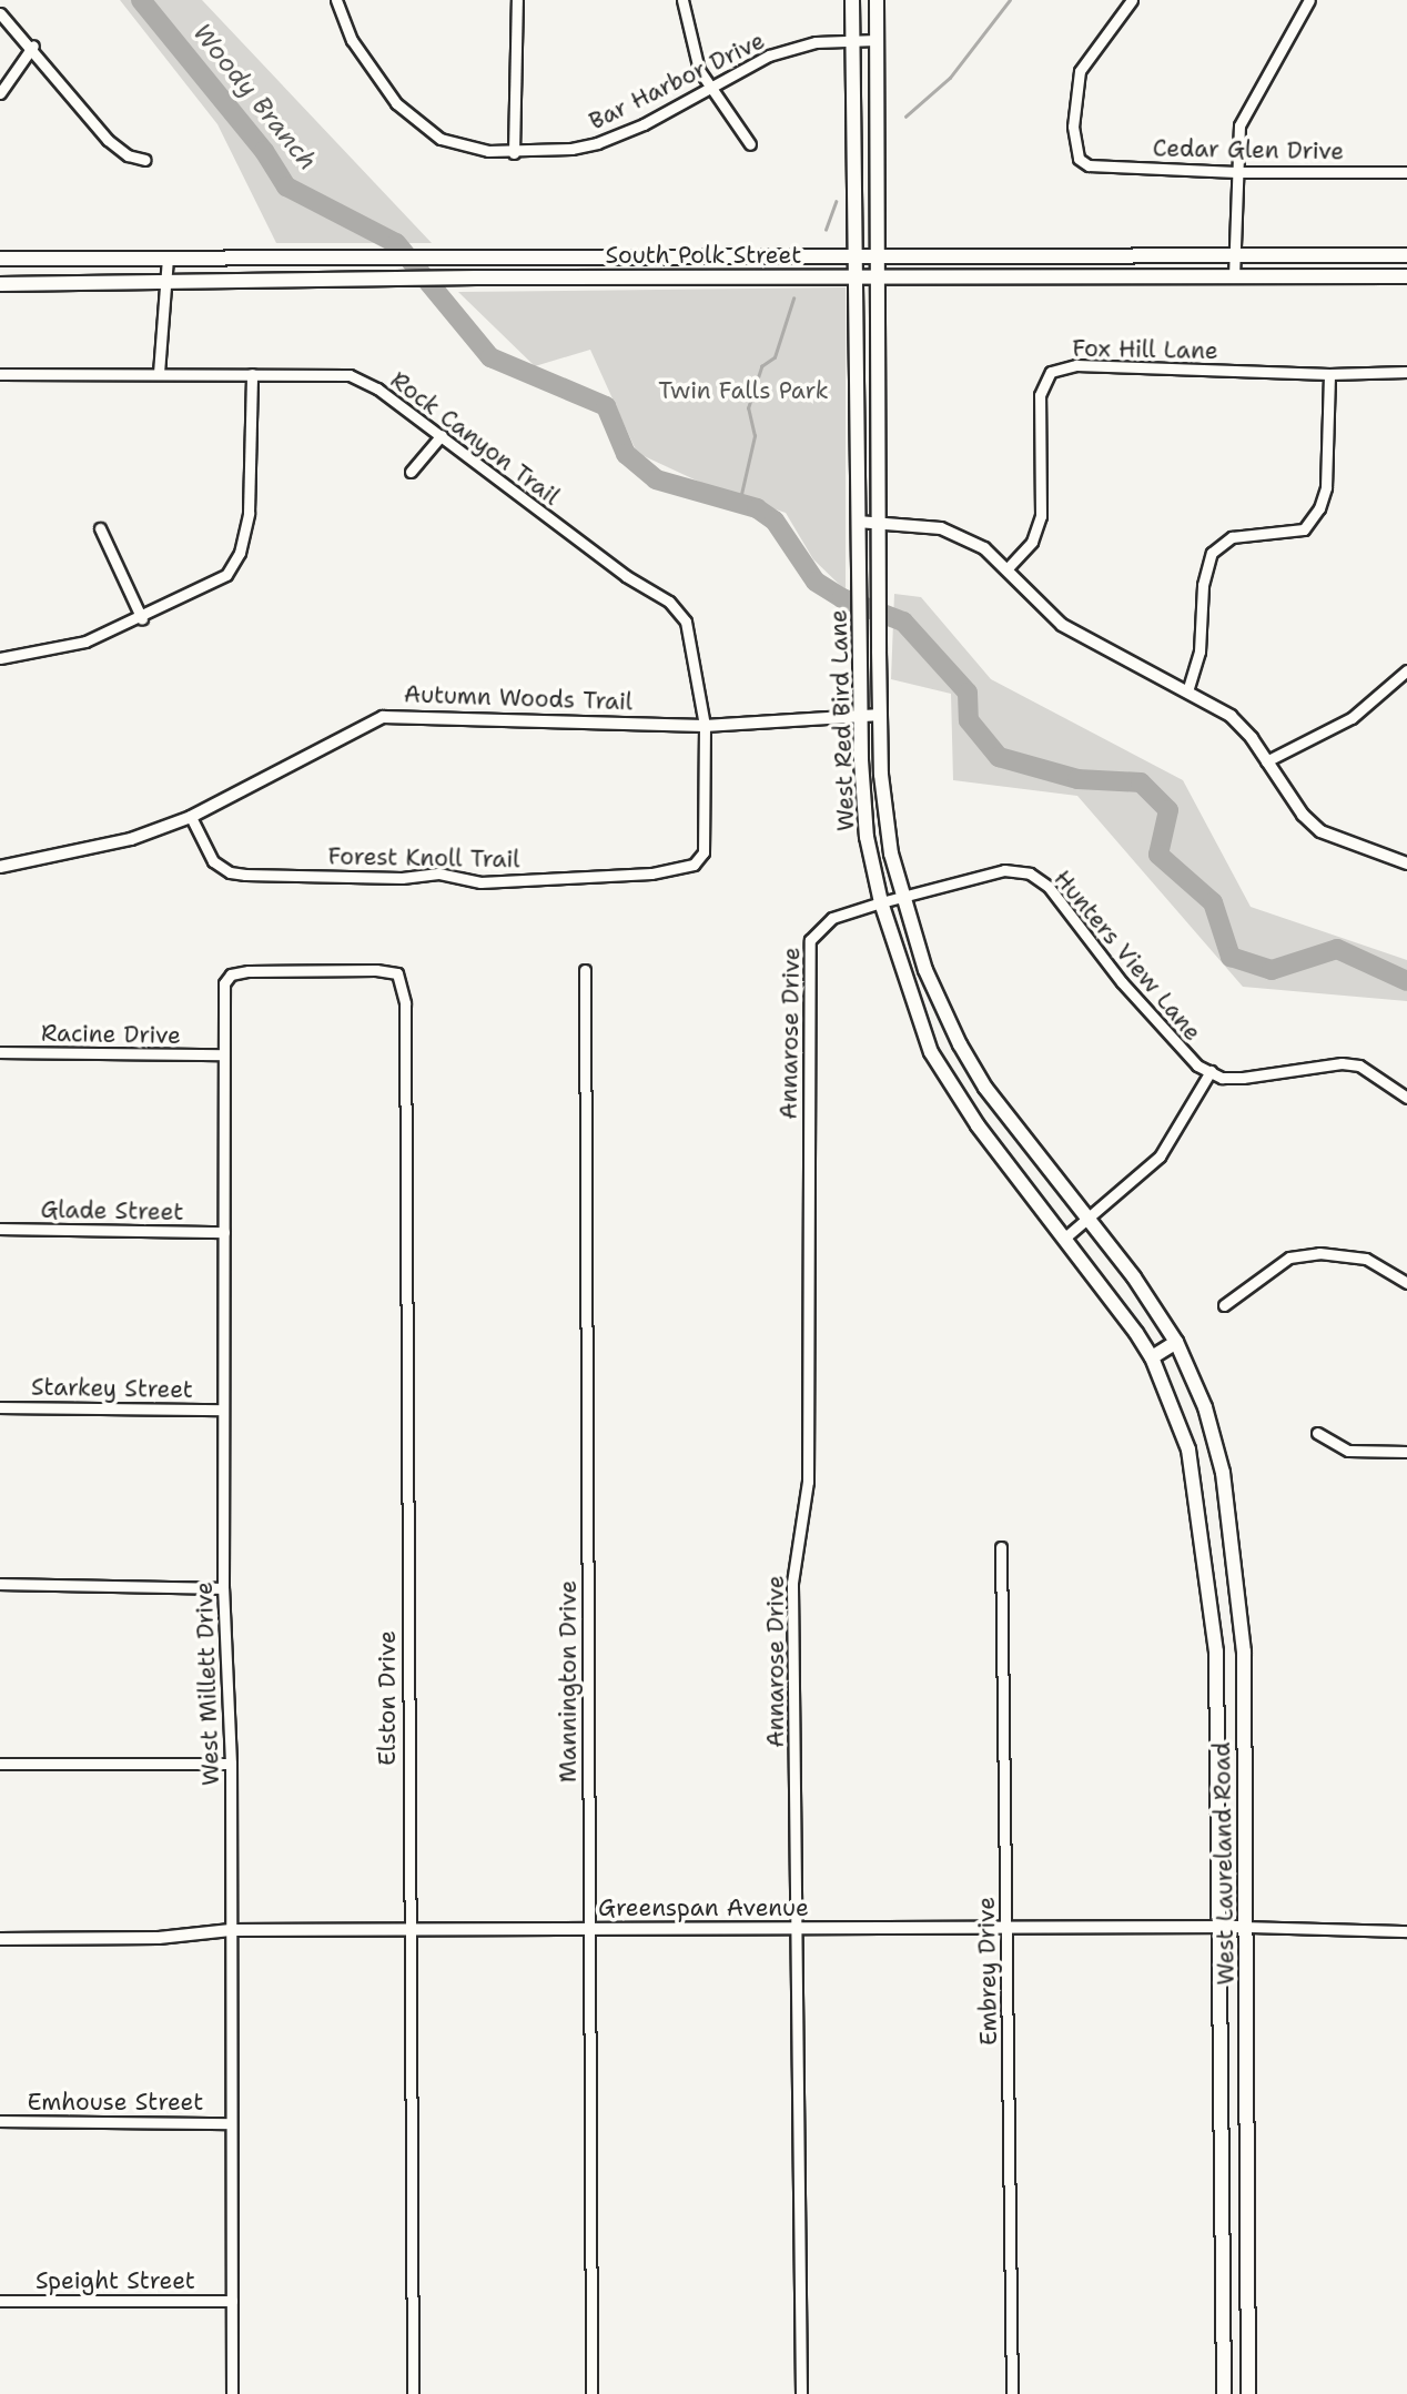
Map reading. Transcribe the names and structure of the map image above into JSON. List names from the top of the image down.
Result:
{
  "streets": {
    "main road": ["South Polk Street", "West Red Bird Lane", "West Laureland Road"],
    "street": [
      "Bar Harbor Drive",
      "Cedar Glen Drive",
      "Fox Hill Lane",
      "Rock Canyon Trail",
      "Autumn Woods Trail",
      "Forest Knoll Trail",
      "Hunters View Lane",
      "Annarose Drive",
      "Racine Drive",
      "Glade Street",
      "Starkey Street",
      "Mannington Drive",
      "West Millett Drive",
      "Elston Drive",
      "Greenspan Avenue",
      "Embrey Drive",
      "Emhouse Street",
      "Speight Street"
    ]
  },
  "crossings": [
    ["Bar Harbor Drive", "West Red Bird Lane"],
    ["South Polk Street", "West Red Bird Lane"],
    ["Rock Canyon Trail", "Autumn Woods Trail"],
    ["Rock Canyon Trail", "Forest Knoll Trail"],
    ["Autumn Woods Trail", "West Red Bird Lane"],
    ["Autumn Woods Trail", "Forest Knoll Trail"],
    ["West Red Bird Lane", "Hunters View Lane"],
    ["West Red Bird Lane", "Annarose Drive"],
    ["West Red Bird Lane", "West Laureland Road"],
    ["Hunters View Lane", "Annarose Drive"],
    ["Annarose Drive", "Greenspan Avenue"],
    ["Racine Drive", "West Millett Drive"],
    ["Glade Street", "West Millett Drive"],
    ["Starkey Street", "West Millett Drive"],
    ["Mannington Drive", "Greenspan Avenue"],
    ["West Millett Drive", "Elston Drive"],
    ["West Millett Drive", "Greenspan Avenue"],
    ["West Millett Drive", "Emhouse Street"],
    ["West Millett Drive", "Speight Street"],
    ["Elston Drive", "Greenspan Avenue"],
    ["West Laureland Road", "Greenspan Avenue"],
    ["Greenspan Avenue", "Embrey Drive"]
  ],
  "water": ["Woody Branch"],
  "parks": ["Twin Falls Park"]
}
